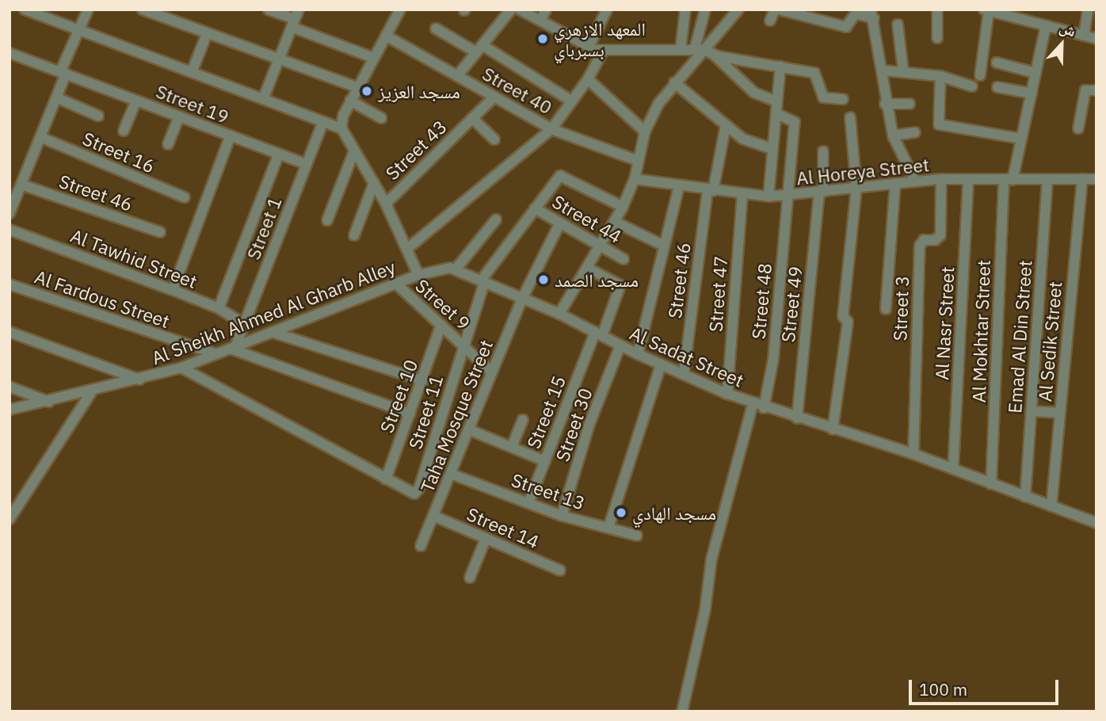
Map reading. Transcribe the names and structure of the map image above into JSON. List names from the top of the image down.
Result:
{
  "streets": {
    "street": [
      "Street 40",
      "Street 19",
      "Street 43",
      "Street 16",
      "Al Horeya Street",
      "Street 46",
      "Street 44",
      "Street 1",
      "Al Tawhid Street",
      "Street 47",
      "Al Fardous Street",
      "Street 48",
      "Street 9",
      "Street 49",
      "Street 3",
      "Al Sheikh Ahmed Al Gharb Alley",
      "Al Nasr Street",
      "Al Mokhtar Street",
      "Emad Al Din Street",
      "Al Sedik Street",
      "Al Sadat Street",
      "Street 10",
      "Street 11",
      "Street 15",
      "Taha Mosque Street",
      "Street 30",
      "Street 13",
      "Street 14"
    ]
  },
  "crossings": [
    ["Street 40", "Street 43"],
    ["Street 19", "Street 1"],
    ["Al Horeya Street", "Street 46"],
    ["Al Horeya Street", "Street 47"],
    ["Al Horeya Street", "Street 48"],
    ["Al Horeya Street", "Street 49"],
    ["Al Horeya Street", "Street 3"],
    ["Al Horeya Street", "Al Nasr Street"],
    ["Al Horeya Street", "Al Mokhtar Street"],
    ["Al Horeya Street", "Emad Al Din Street"],
    ["Al Horeya Street", "Al Sedik Street"],
    ["Street 46", "Al Sadat Street"],
    ["Street 44", "Street 11"],
    ["Street 44", "Taha Mosque Street"],
    ["Street 1", "Al Tawhid Street"],
    ["Street 1", "Al Sheikh Ahmed Al Gharb Alley"],
    ["Street 47", "Al Sadat Street"],
    ["Al Fardous Street", "Al Sheikh Ahmed Al Gharb Alley"],
    ["Street 48", "Al Sadat Street"],
    ["Street 9", "Al Sheikh Ahmed Al Gharb Alley"],
    ["Street 9", "Street 10"],
    ["Street 9", "Street 11"],
    ["Street 9", "Taha Mosque Street"],
    ["Street 49", "Al Sadat Street"],
    ["Street 3", "Al Sadat Street"],
    ["Al Sheikh Ahmed Al Gharb Alley", "Al Sadat Street"],
    ["Al Nasr Street", "Al Sadat Street"],
    ["Al Mokhtar Street", "Al Sadat Street"],
    ["Emad Al Din Street", "Al Sadat Street"],
    ["Al Sedik Street", "Al Sadat Street"],
    ["Al Sadat Street", "Street 11"],
    ["Al Sadat Street", "Street 15"],
    ["Al Sadat Street", "Taha Mosque Street"],
    ["Al Sadat Street", "Street 30"],
    ["Street 10", "Street 11"],
    ["Street 15", "Street 13"],
    ["Taha Mosque Street", "Street 13"],
    ["Taha Mosque Street", "Street 14"],
    ["Street 30", "Street 13"]
  ],
  "places": [
    "المعهد الازهري بسبرباي",
    "مسجد العزيز",
    "مسجد الصمد",
    "مسجد الهادي"
  ],
  "scale_bar": "100 m",
  "north": "top"
}
